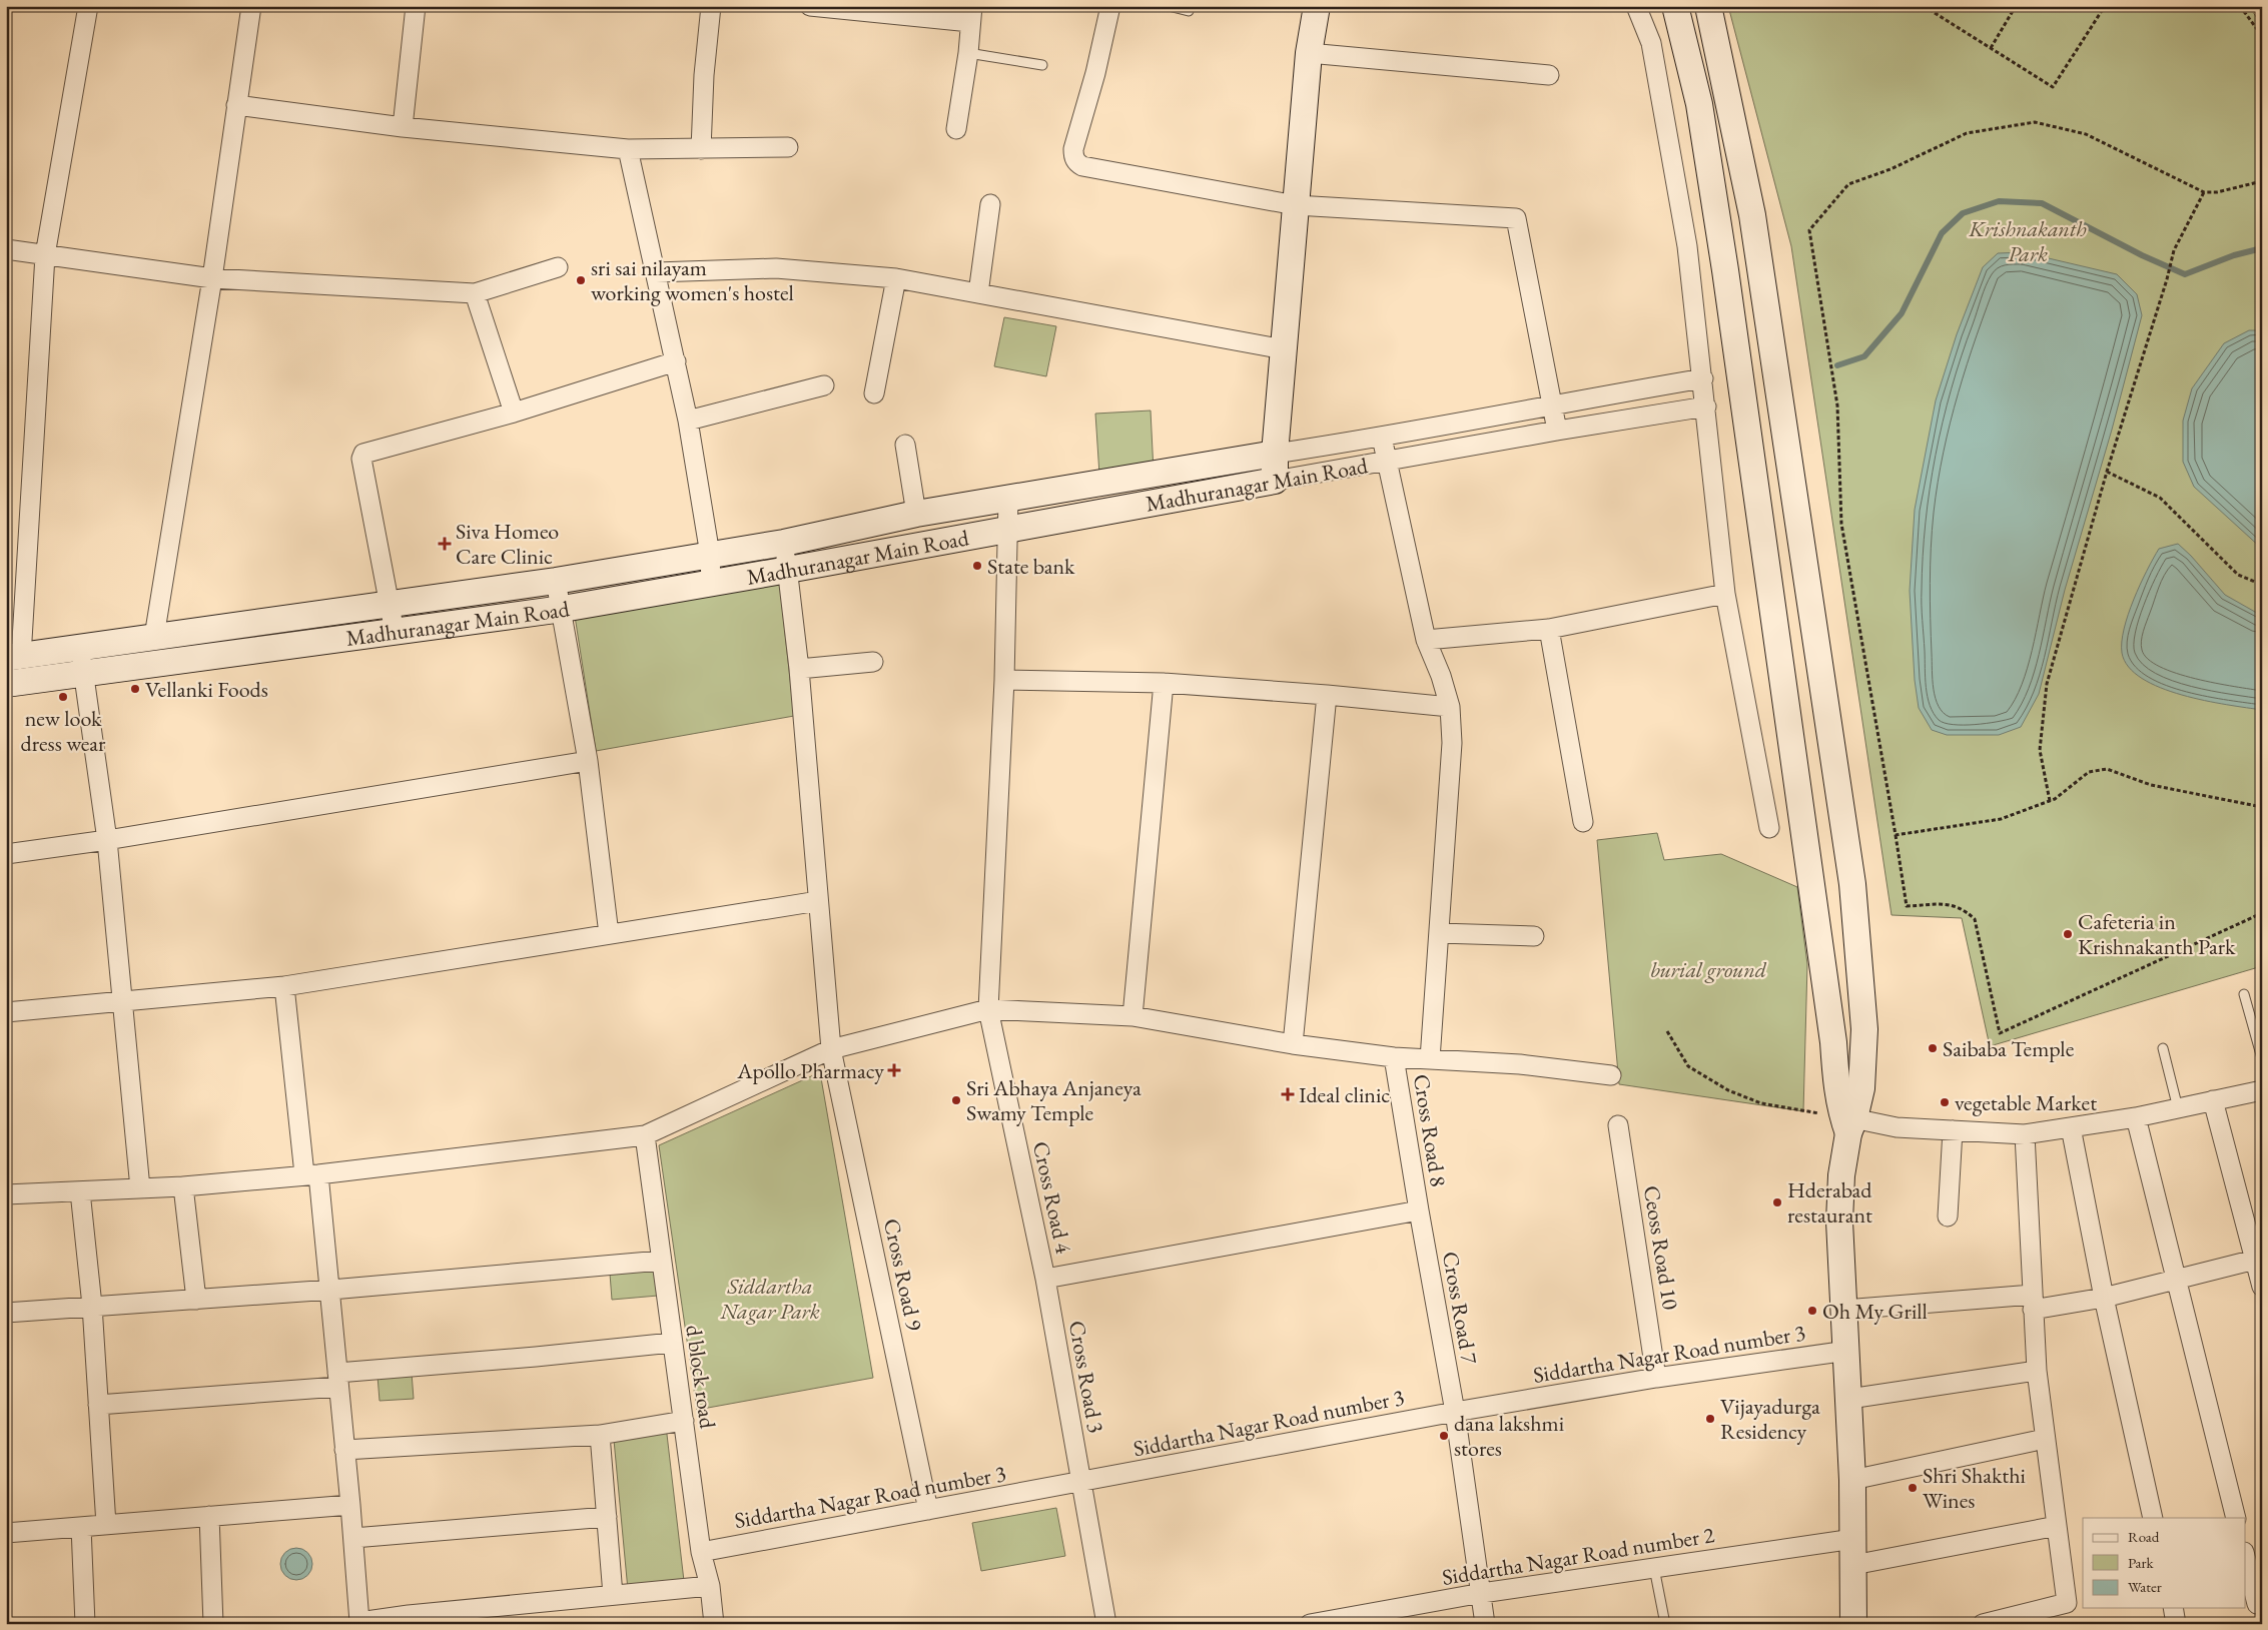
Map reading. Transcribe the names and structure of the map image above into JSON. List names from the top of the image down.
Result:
{
  "streets": {
    "street": [
      "Madhuranagar Main Road",
      "Cross Road 8",
      "Cross Road 4",
      "Ceoss Road 10",
      "Cross Road 9",
      "Cross Road 7",
      "Siddartha Nagar Road number 3",
      "d block road",
      "Cross Road 3",
      "Siddartha Nagar Road number 2"
    ]
  },
  "crossings": [
    ["Madhuranagar Main Road", "Cross Road 4"],
    ["Madhuranagar Main Road", "Cross Road 9"],
    ["Cross Road 8", "Cross Road 7"],
    ["Cross Road 4", "Cross Road 3"],
    ["Ceoss Road 10", "Siddartha Nagar Road number 3"],
    ["Cross Road 9", "Siddartha Nagar Road number 3"],
    ["Cross Road 7", "Siddartha Nagar Road number 3"],
    ["Cross Road 7", "Siddartha Nagar Road number 2"],
    ["Siddartha Nagar Road number 3", "d block road"],
    ["Siddartha Nagar Road number 3", "Cross Road 3"]
  ],
  "parks": ["Krishnakanth Park", "burial ground", "Siddartha Nagar Park"],
  "places": {
    "other": [
      "sri sai nilayam working women's hostel",
      "State bank",
      "Vellanki Foods",
      "new look dress wear",
      "Cafeteria in Krishnakanth Park",
      "Saibaba Temple",
      "Sri Abhaya Anjaneya Swamy Temple",
      "vegetable Market",
      "Hderabad restaurant",
      "Oh My Grill",
      "Vijayadurga Residency",
      "dana lakshmi stores",
      "Shri Shakthi Wines"
    ],
    "health": ["Siva Homeo Care Clinic", "Apollo Pharmacy", "Ideal clinic"]
  },
  "legend": ["Road", "Park", "Water"]
}
